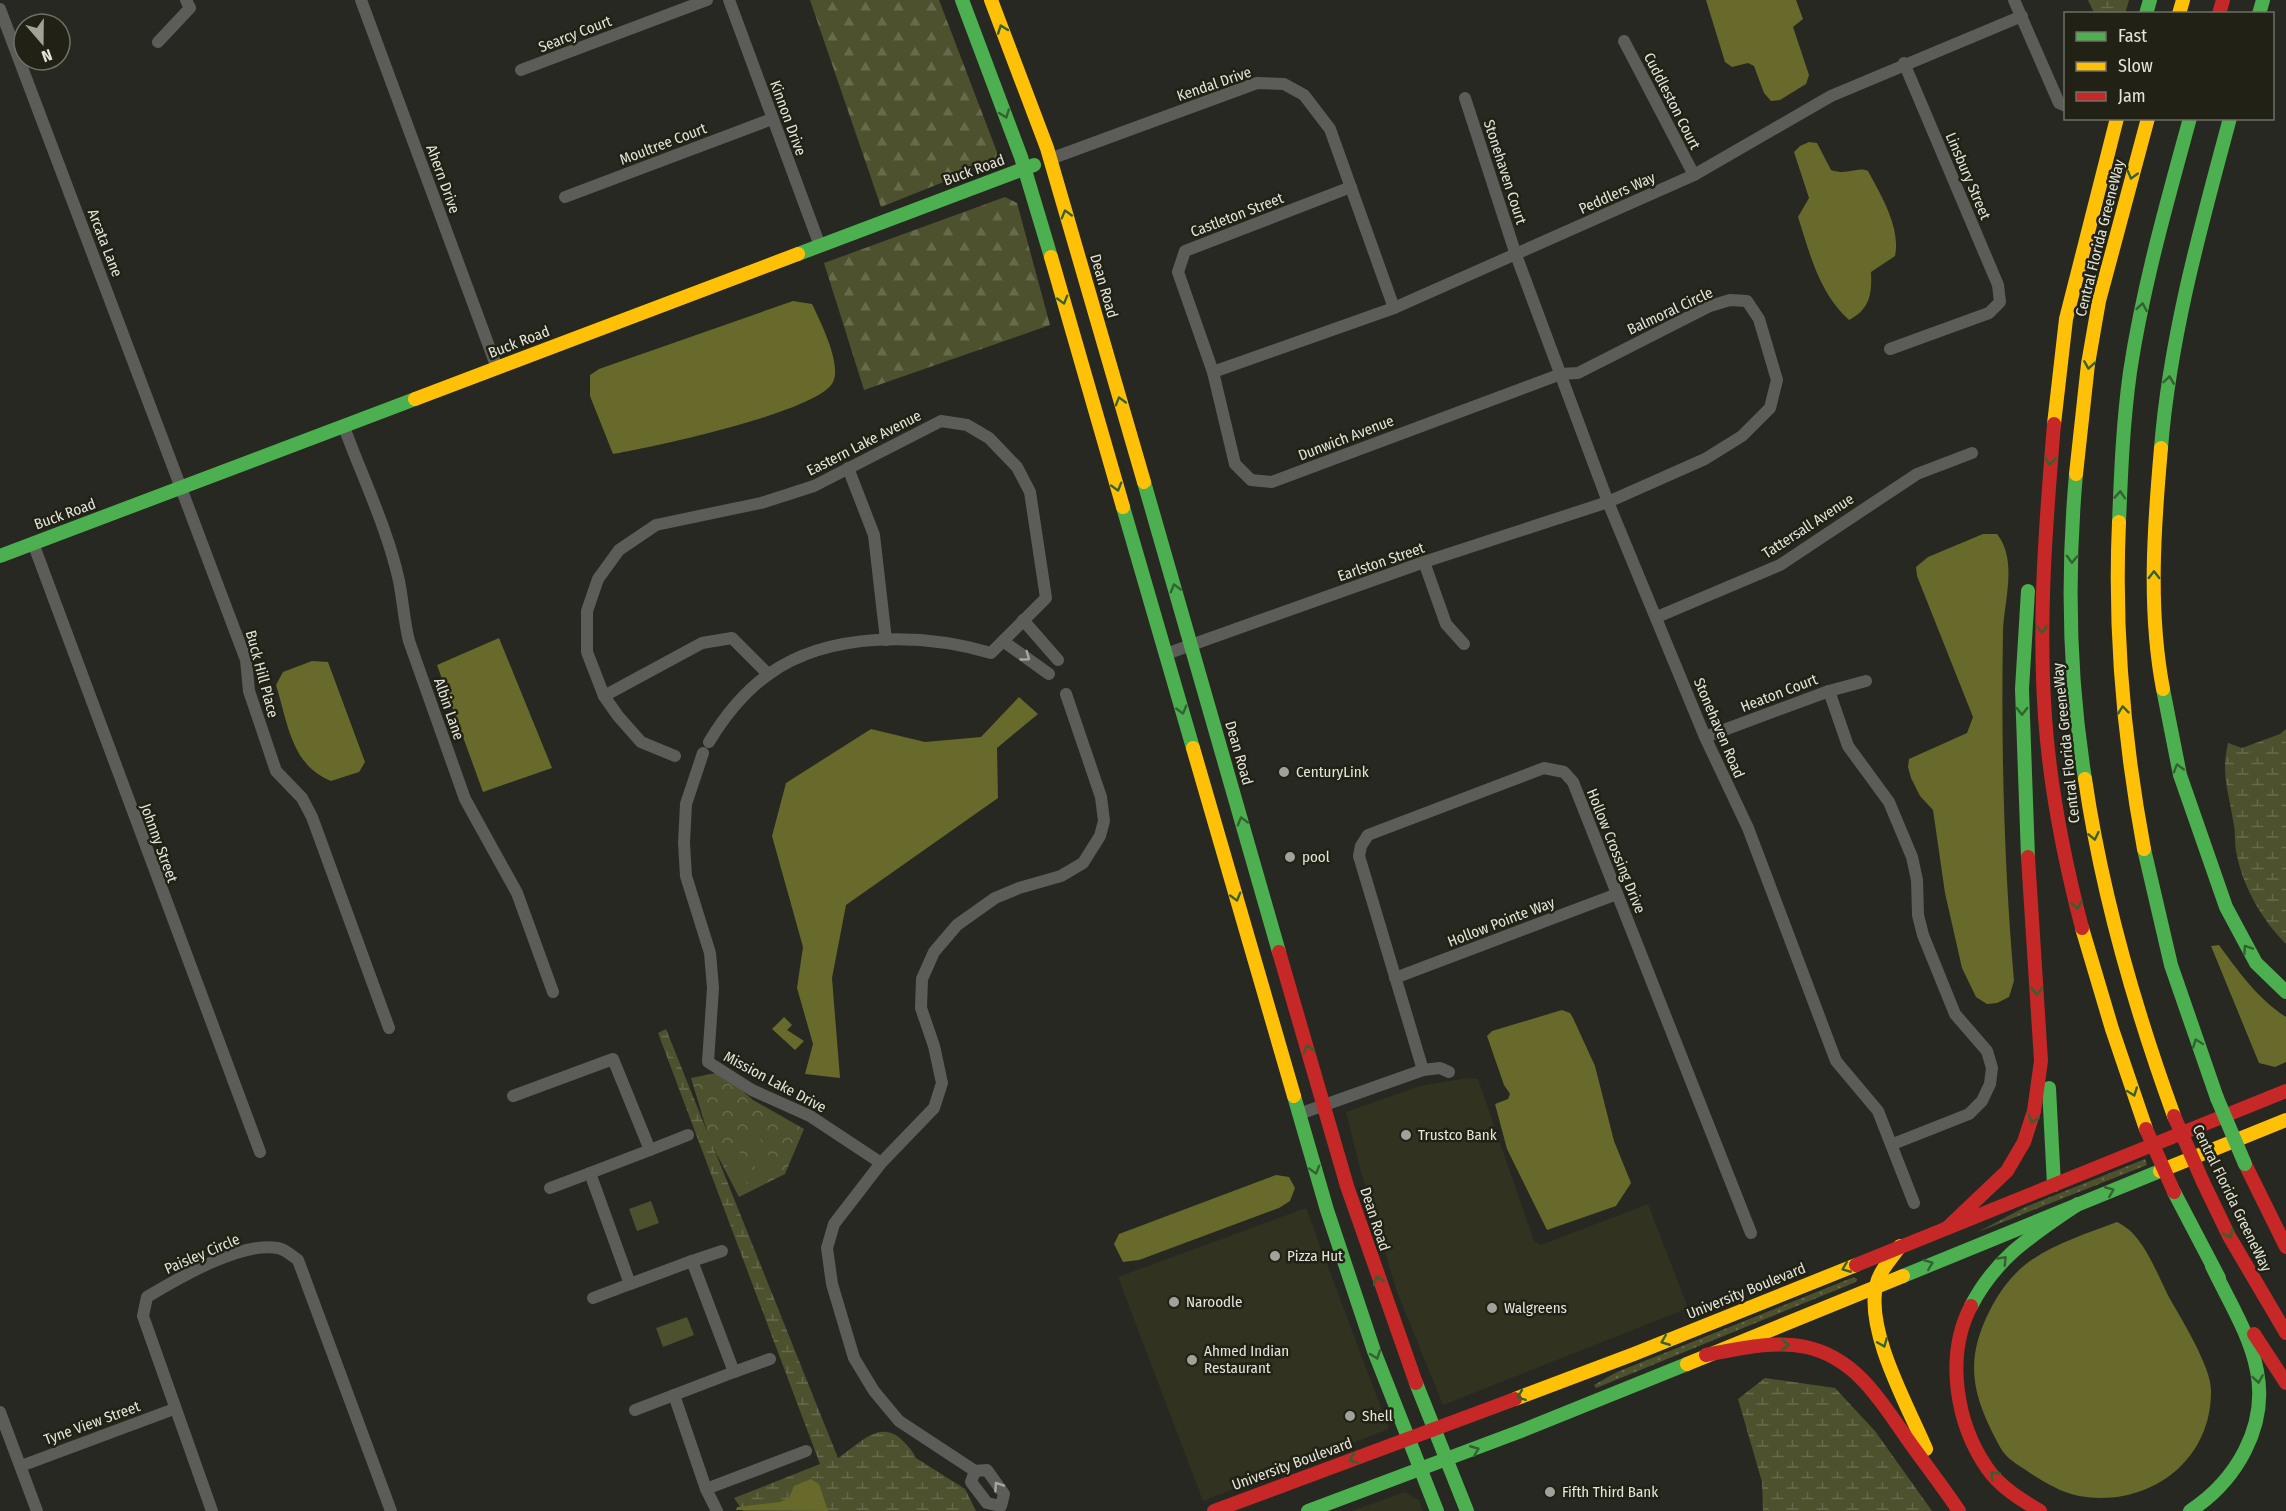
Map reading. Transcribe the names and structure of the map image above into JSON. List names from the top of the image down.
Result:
{
  "streets": {
    "main road": [
      "Buck Road",
      "Central Florida GreeneWay",
      "Dean Road",
      "University Boulevard"
    ],
    "street": [
      "Searcy Court",
      "Kendal Drive",
      "Cuddleston Court",
      "Kinnon Drive",
      "Moultree Court",
      "Stonehaven Court",
      "Linsbury Street",
      "Ahern Drive",
      "Peddlers Way",
      "Castleton Street",
      "Arcata Lane",
      "Balmoral Circle",
      "Dunwich Avenue",
      "Eastern Lake Avenue",
      "Tattersall Avenue",
      "Earlston Street",
      "Buck Hill Place",
      "Heaton Court",
      "Albin Lane",
      "Stonehaven Road",
      "Johnny Street",
      "Hollow Crossing Drive",
      "Hollow Pointe Way",
      "Mission Lake Drive",
      "Paisley Circle",
      "Tyne View Street"
    ]
  },
  "crossings": [
    ["Kendal Drive", "Buck Road"],
    ["Kendal Drive", "Peddlers Way"],
    ["Kendal Drive", "Castleton Street"],
    ["Kendal Drive", "Dean Road"],
    ["Cuddleston Court", "Peddlers Way"],
    ["Kinnon Drive", "Moultree Court"],
    ["Kinnon Drive", "Buck Road"],
    ["Buck Road", "Ahern Drive"],
    ["Buck Road", "Arcata Lane"],
    ["Buck Road", "Dean Road"],
    ["Buck Road", "Buck Hill Place"],
    ["Buck Road", "Albin Lane"],
    ["Buck Road", "Johnny Street"],
    ["Stonehaven Court", "Peddlers Way"],
    ["Stonehaven Court", "Stonehaven Road"],
    ["Linsbury Street", "Peddlers Way"],
    ["Peddlers Way", "Castleton Street"],
    ["Peddlers Way", "Dunwich Avenue"],
    ["Peddlers Way", "Stonehaven Road"],
    ["Castleton Street", "Dunwich Avenue"],
    ["Arcata Lane", "Buck Hill Place"],
    ["Dean Road", "Earlston Street"],
    ["Dean Road", "University Boulevard"],
    ["Balmoral Circle", "Dunwich Avenue"],
    ["Balmoral Circle", "Earlston Street"],
    ["Balmoral Circle", "Stonehaven Road"],
    ["Dunwich Avenue", "Stonehaven Road"],
    ["Eastern Lake Avenue", "Mission Lake Drive"],
    ["Tattersall Avenue", "Stonehaven Road"],
    ["Earlston Street", "Stonehaven Road"],
    ["Heaton Court", "Stonehaven Road"],
    ["Hollow Crossing Drive", "Hollow Pointe Way"],
    ["Paisley Circle", "Tyne View Street"]
  ],
  "places": [
    "CenturyLink",
    "pool",
    "Trustco Bank",
    "Pizza Hut",
    "Naroodle",
    "Walgreens",
    "Ahmed Indian Restaurant",
    "Shell",
    "Fifth Third Bank"
  ],
  "legend": ["Fast", "Slow", "Jam"],
  "north": "bottom"
}
